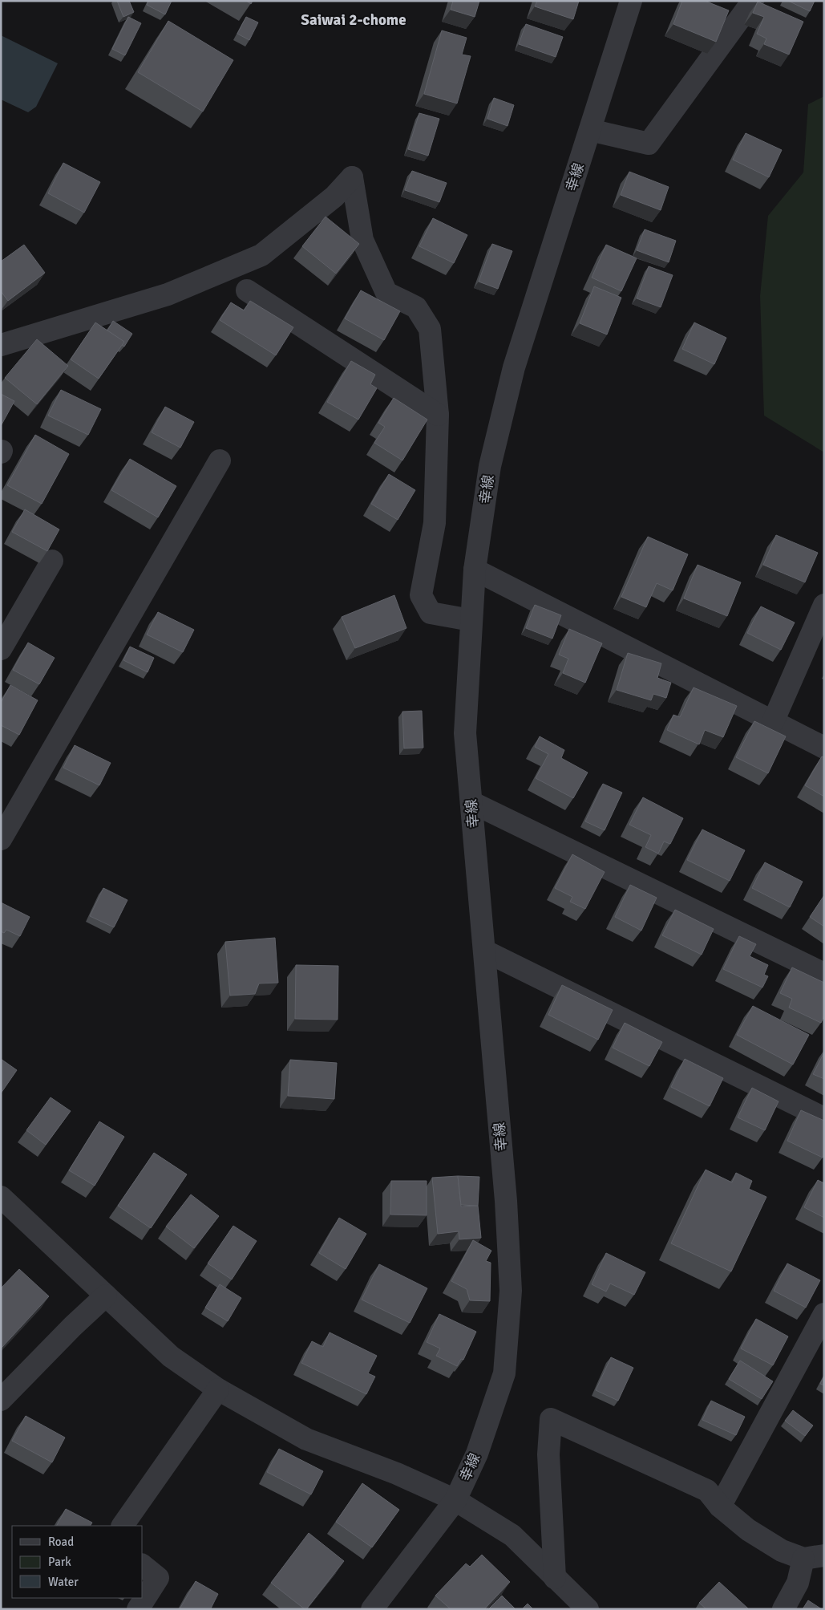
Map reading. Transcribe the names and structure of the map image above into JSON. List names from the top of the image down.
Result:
{
  "streets": {
    "street": ["幸線"]
  },
  "districts": ["Saiwai 2-chome"],
  "legend": ["Road", "Park", "Water"]
}
